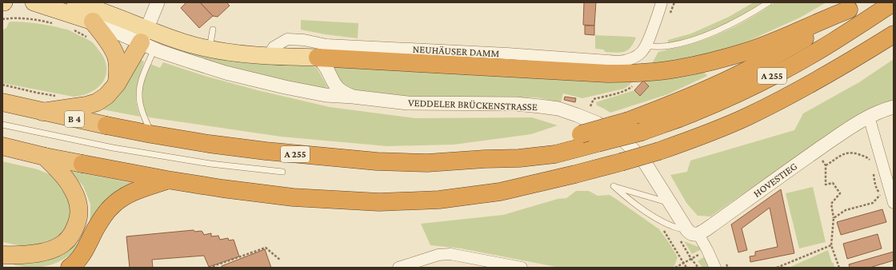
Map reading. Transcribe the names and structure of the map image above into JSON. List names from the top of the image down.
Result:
{
  "streets": {
    "highway": ["A 255", "B 4"],
    "street": ["NEUHÄUSER DAMM", "VEDDELER BRÜCKENSTRASSE", "HOVESTIEG"]
  },
  "crossings": [
    ["A 255", "B 4"]
  ]
}
